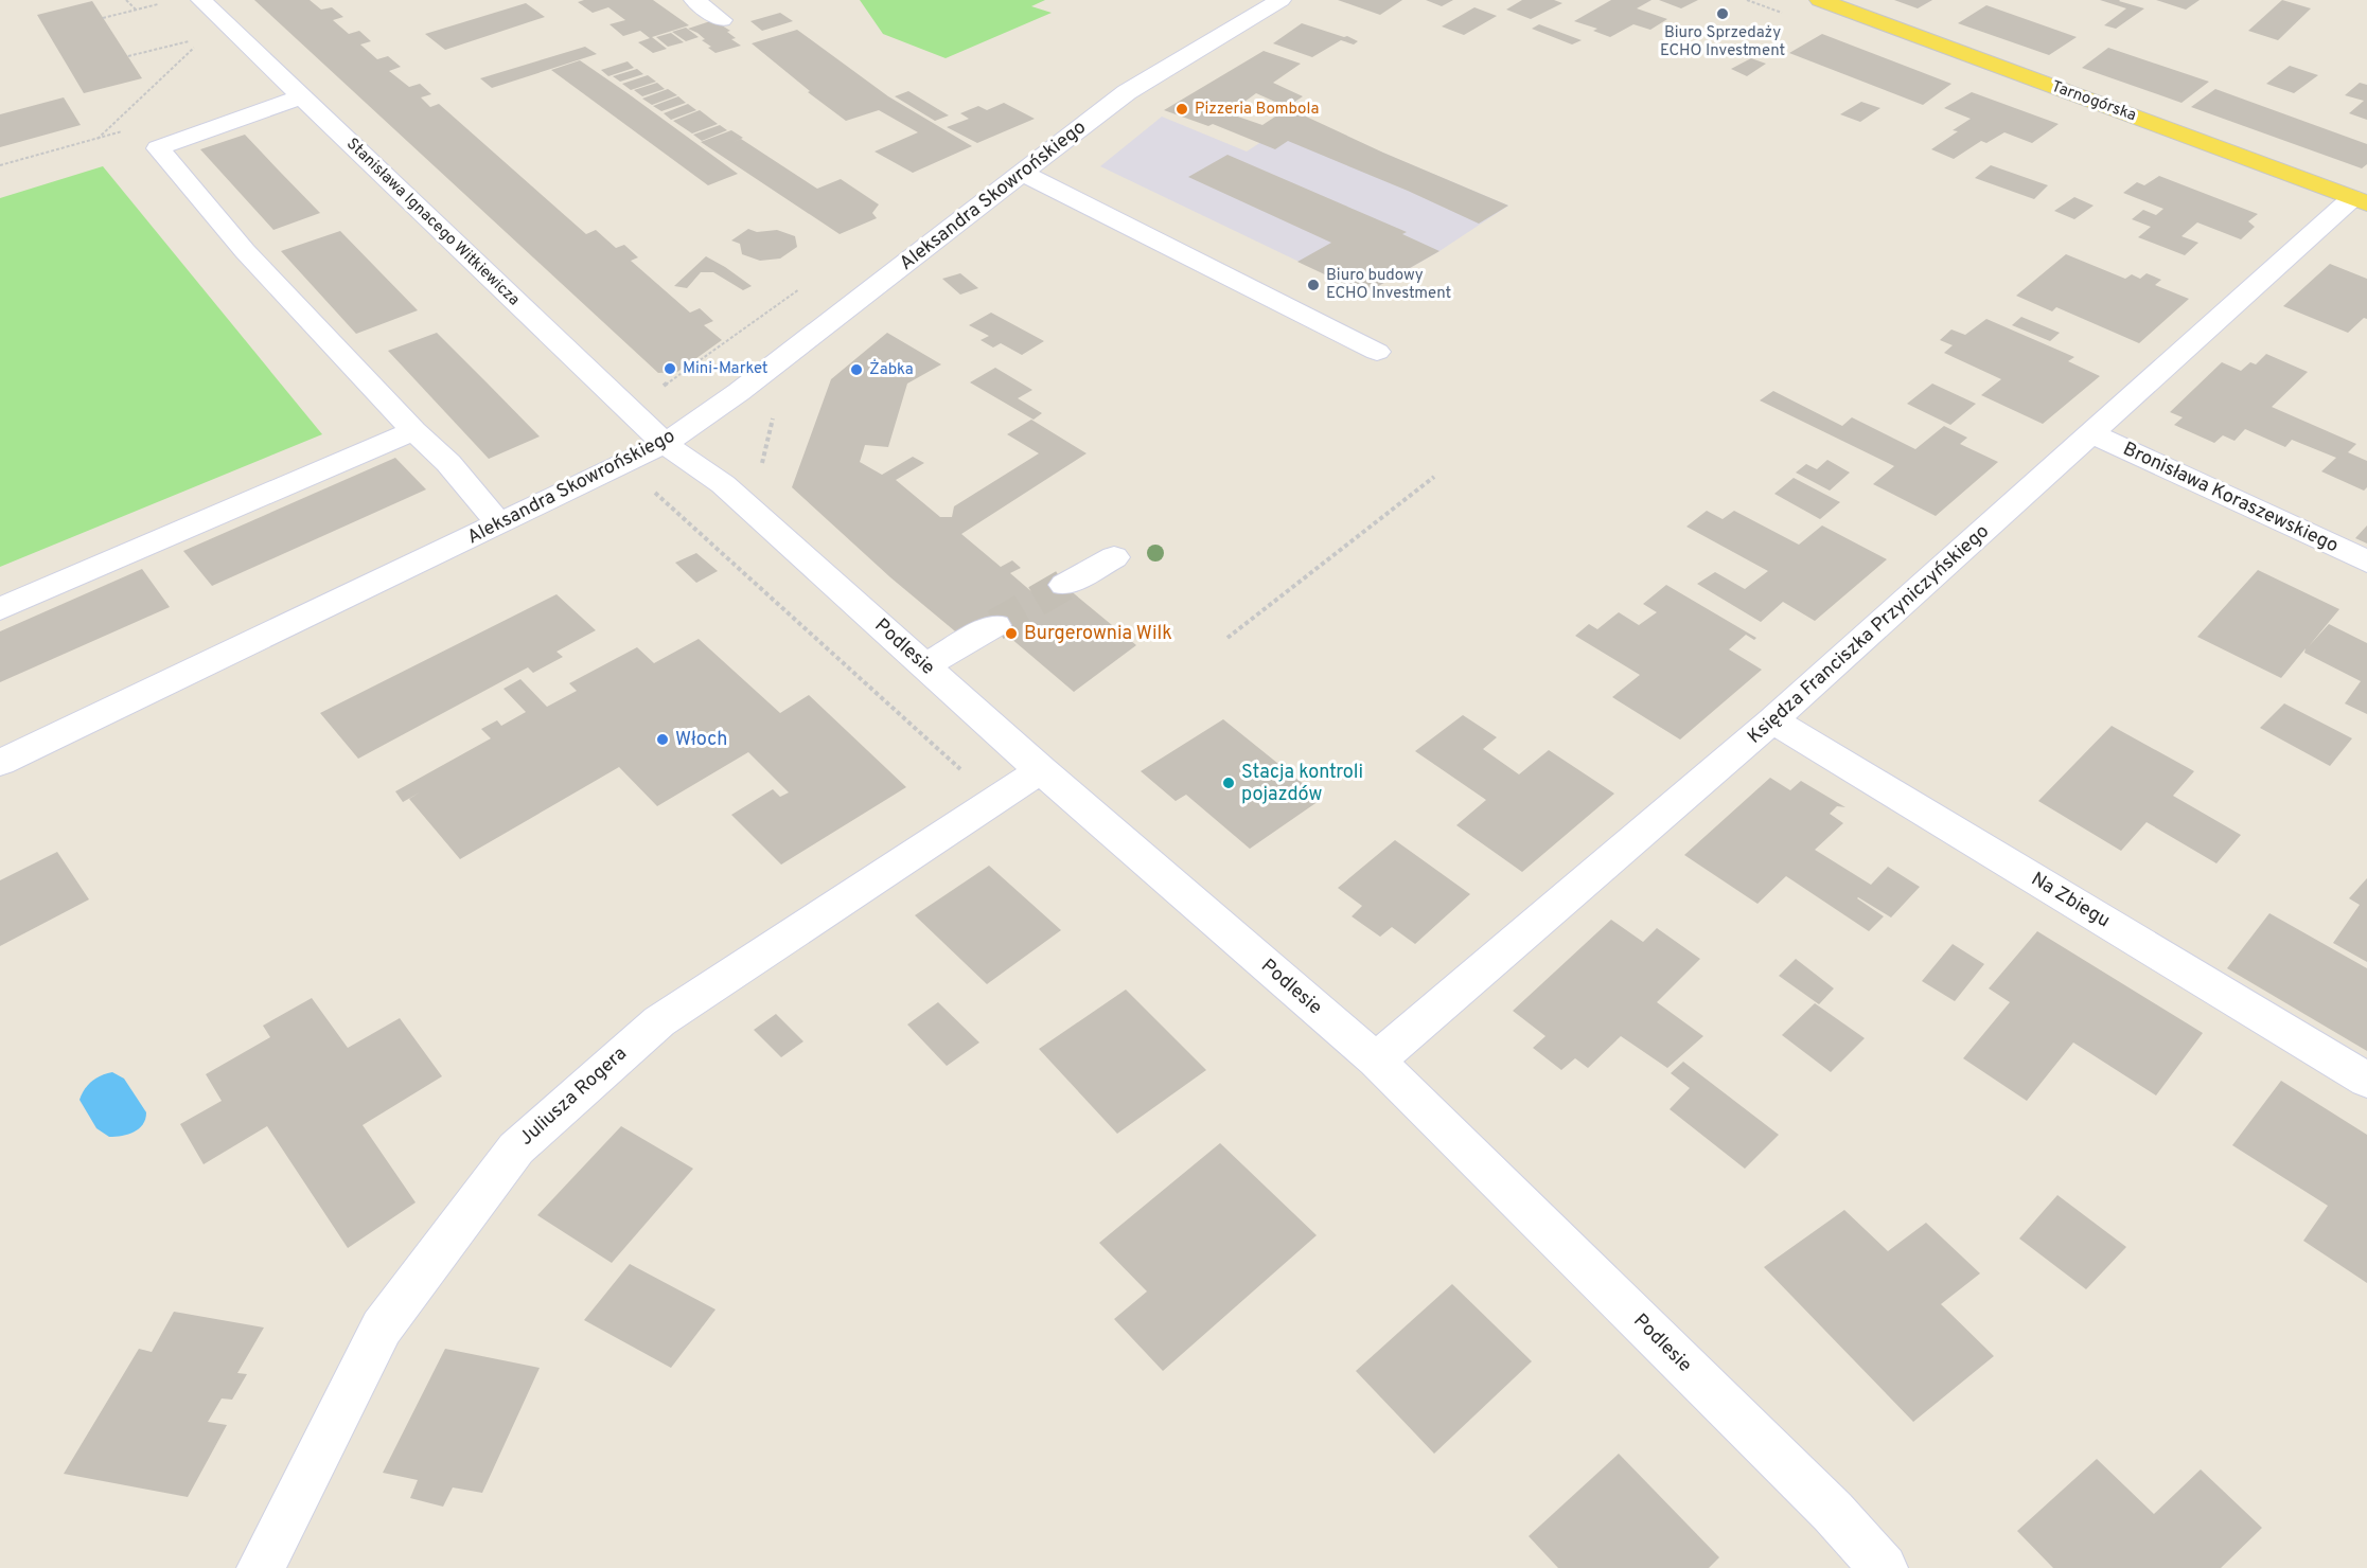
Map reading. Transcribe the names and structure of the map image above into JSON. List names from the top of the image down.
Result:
{
  "streets": {
    "main road": ["Tarnogórska"],
    "street": [
      "Aleksandra Skowrońskiego",
      "Stanisława Ignacego Witkiewicza",
      "Bronisława Koraszewskiego",
      "Księdza Franciszka Przyniczyńskiego",
      "Podlesie",
      "Na Zbiegu",
      "Juliusza Rogera"
    ]
  },
  "crossings": [
    ["Tarnogórska", "Księdza Franciszka Przyniczyńskiego"],
    ["Aleksandra Skowrońskiego", "Stanisława Ignacego Witkiewicza"],
    ["Aleksandra Skowrońskiego", "Podlesie"],
    ["Stanisława Ignacego Witkiewicza", "Podlesie"],
    ["Bronisława Koraszewskiego", "Księdza Franciszka Przyniczyńskiego"],
    ["Księdza Franciszka Przyniczyńskiego", "Podlesie"],
    ["Księdza Franciszka Przyniczyńskiego", "Na Zbiegu"],
    ["Podlesie", "Juliusza Rogera"]
  ],
  "places": [
    "Biuro Sprzedaży ECHO Investment",
    "Pizzeria Bombola",
    "Biuro budowy ECHO Investment",
    "Mini-Market",
    "Żabka",
    "Burgerownia Wilk",
    "Włoch",
    "Stacja kontroli pojazdów"
  ]
}
